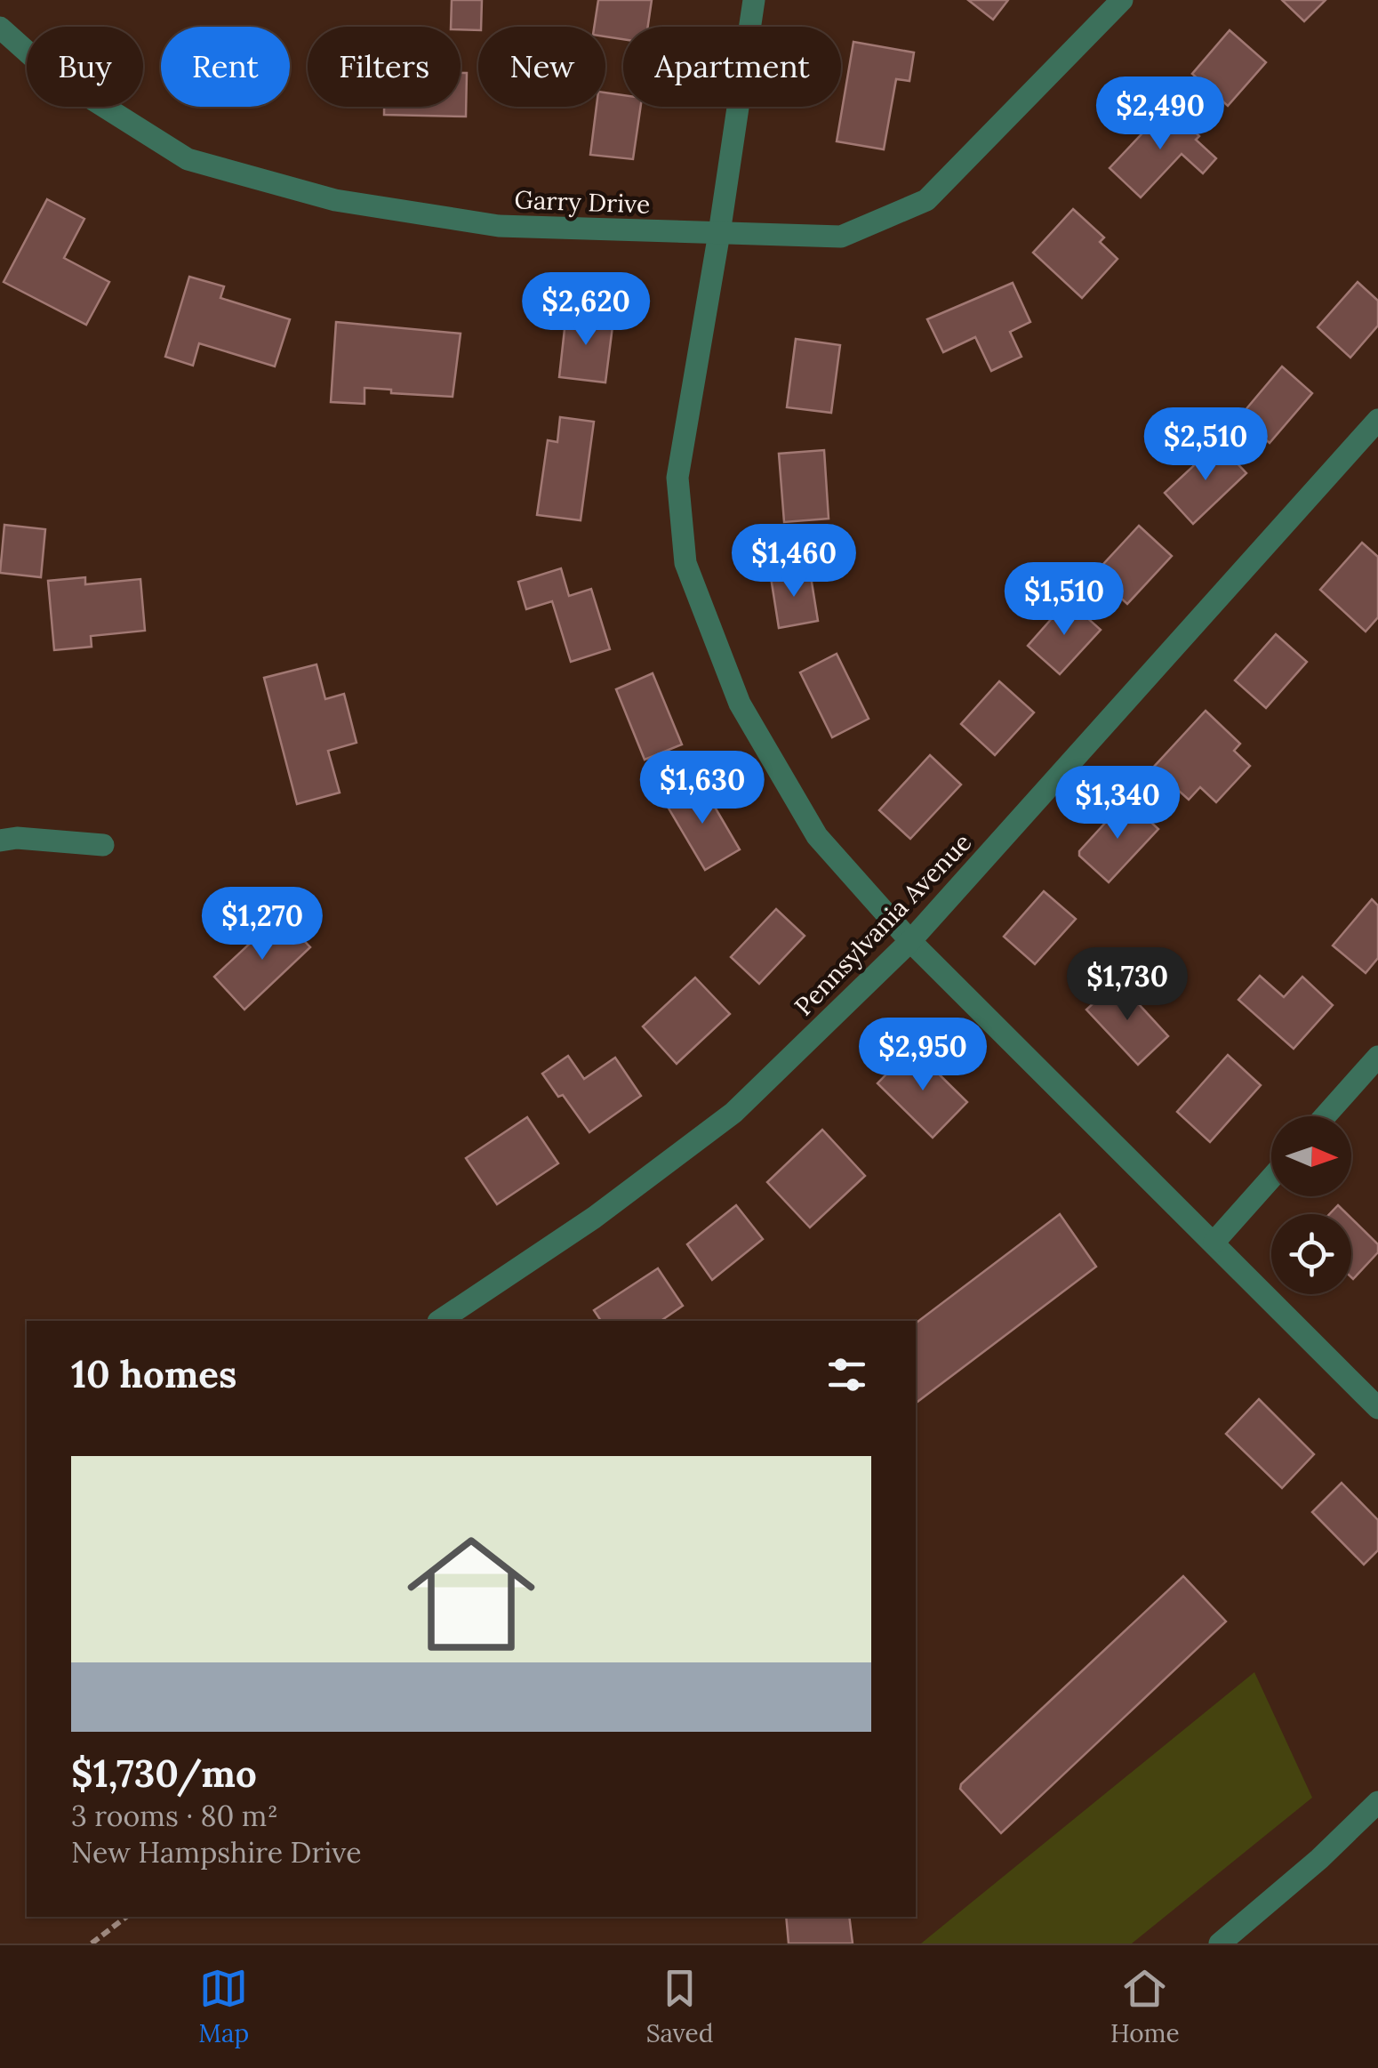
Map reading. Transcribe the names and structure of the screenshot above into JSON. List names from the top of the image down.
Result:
{
  "streets": {
    "street": ["Garry Drive", "Pennsylvania Avenue"]
  },
  "north": "right",
  "page": {
    "chip": [
      "Buy",
      "Rent",
      "Filters",
      "New",
      "Apartment"
    ],
    "price": [
      "$2,490",
      "$2,620",
      "$2,510",
      "$1,460",
      "$1,510",
      "$1,630",
      "$1,340",
      "$1,270",
      "$1,730",
      "$2,950"
    ],
    "heading": "10 homes",
    "list": [
      {
        "name": "$1,730/mo",
        "note": "3 rooms · 80 m² · New Hampshire Drive"
      }
    ],
    "tabs": ["Map", "Saved", "Home"]
  }
}
